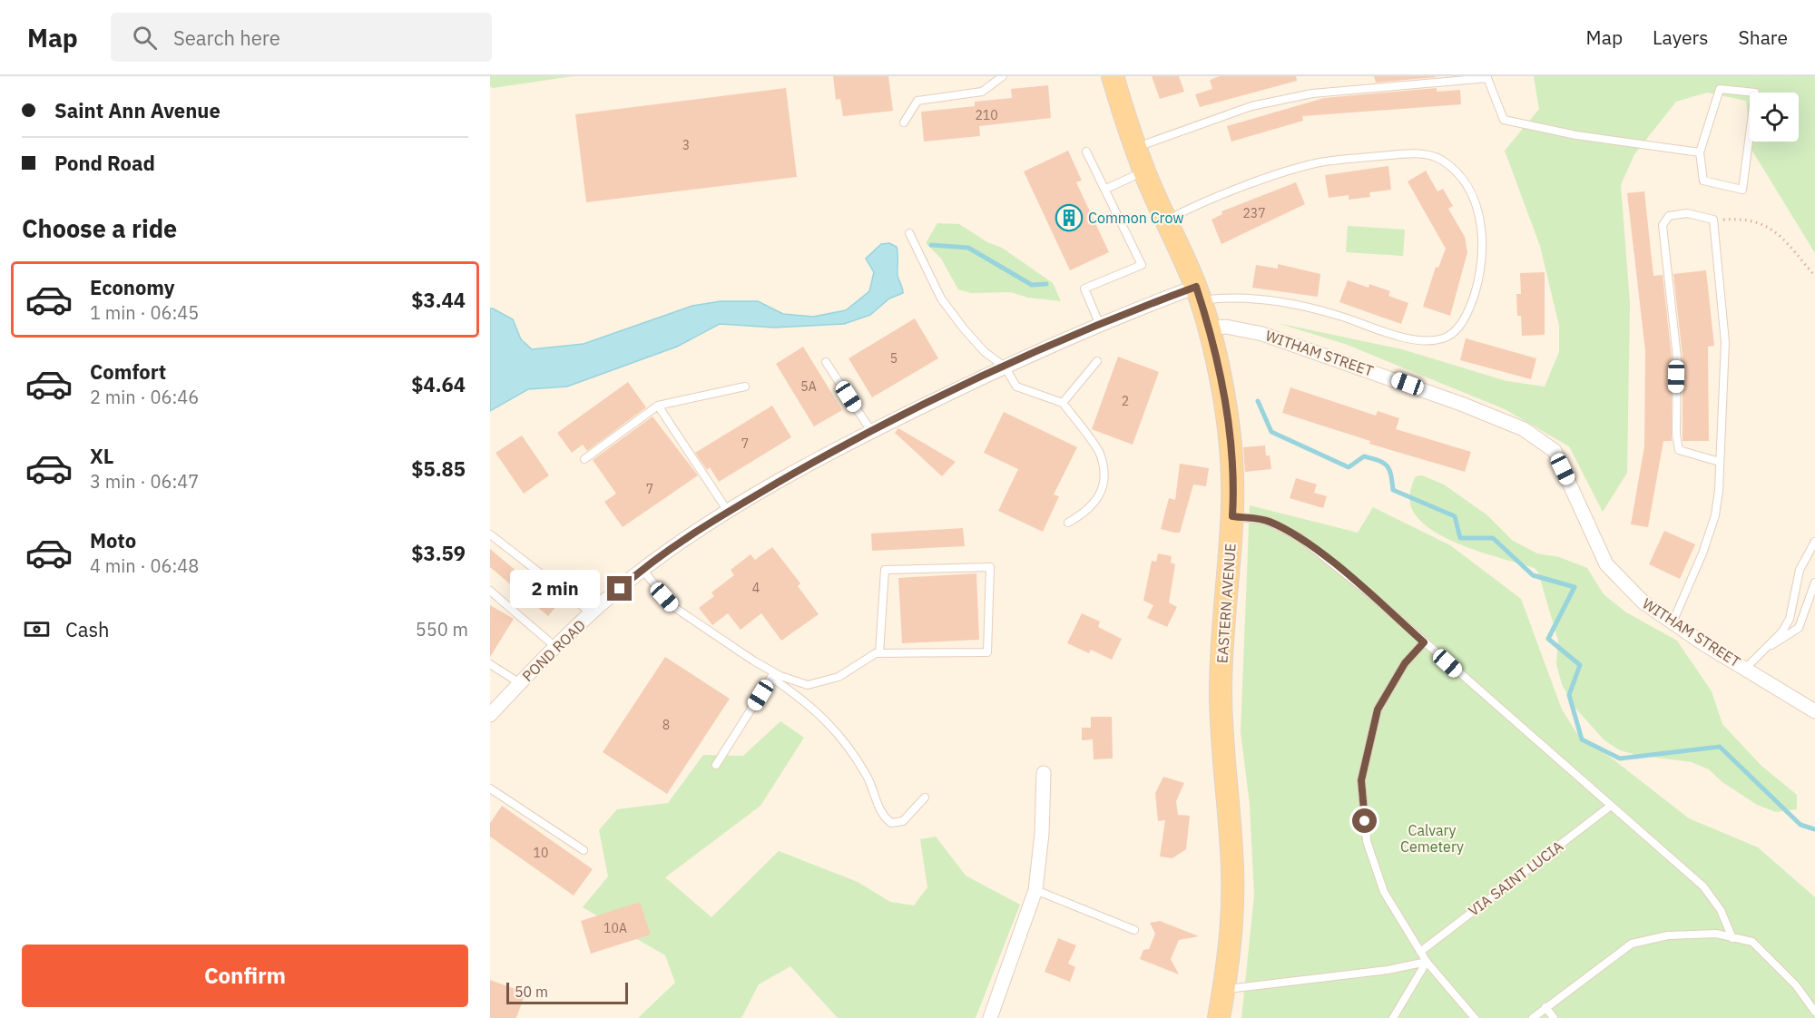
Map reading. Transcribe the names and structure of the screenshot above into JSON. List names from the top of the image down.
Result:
{
  "streets": {
    "main road": ["EASTERN AVENUE"],
    "street": ["WITHAM STREET", "POND ROAD"],
    "lane": ["VIA SAINT LUCIA"]
  },
  "crossings": [
    ["WITHAM STREET", "EASTERN AVENUE"],
    ["EASTERN AVENUE", "POND ROAD"]
  ],
  "parks": ["Calvary Cemetery"],
  "places": {
    "building": ["Common Crow"]
  },
  "house_numbers": [
    "210",
    "3",
    "237",
    "5",
    "5A",
    "2",
    "7",
    "7",
    "4",
    "8",
    "10",
    "10A"
  ],
  "scale_bar": "50 m",
  "page": {
    "header": "Map",
    "search": "Search here",
    "nav": ["Map", "Layers", "Share"],
    "banner": ["Saint Ann Avenue", "Pond Road"],
    "heading": "Choose a ride",
    "list": [
      {
        "name": "Economy",
        "note": "1 min · 06:45",
        "value": "$3.44"
      },
      {
        "name": "Comfort",
        "note": "2 min · 06:46",
        "value": "$4.64"
      },
      {
        "name": "XL",
        "note": "3 min · 06:47",
        "value": "$5.85"
      },
      {
        "name": "Moto",
        "note": "4 min · 06:48",
        "value": "$3.59"
      }
    ],
    "bubble": "2 min",
    "pay": ["Cash", "550 m"],
    "buttons": "Confirm",
    "scale": "50 m"
  }
}
